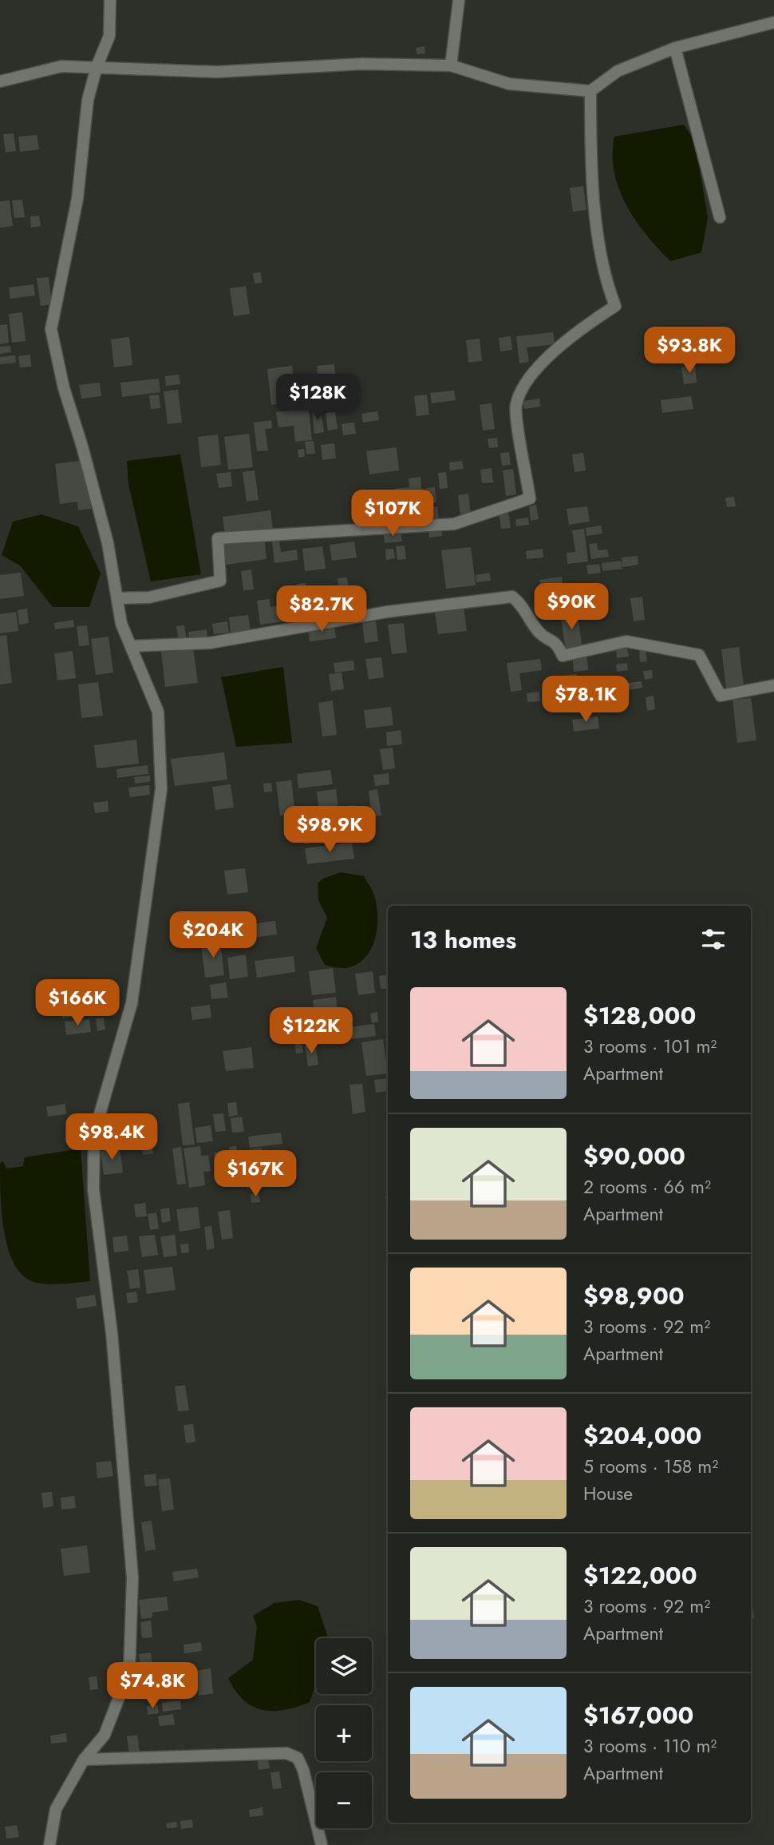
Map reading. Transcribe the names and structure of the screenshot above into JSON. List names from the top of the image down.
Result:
{
  "page": {
    "price": [
      "$93.8K",
      "$128K",
      "$107K",
      "$90K",
      "$82.7K",
      "$78.1K",
      "$98.9K",
      "$204K",
      "$166K",
      "$122K",
      "$98.4K",
      "$167K",
      "$74.8K"
    ],
    "heading": "13 homes",
    "list": [
      {
        "name": "$128,000",
        "note": "3 rooms · 101 m² · Apartment"
      },
      {
        "name": "$90,000",
        "note": "2 rooms · 66 m² · Apartment"
      },
      {
        "name": "$98,900",
        "note": "3 rooms · 92 m² · Apartment"
      },
      {
        "name": "$204,000",
        "note": "5 rooms · 158 m² · House"
      },
      {
        "name": "$122,000",
        "note": "3 rooms · 92 m² · Apartment"
      },
      {
        "name": "$167,000",
        "note": "3 rooms · 110 m² · Apartment"
      }
    ],
    "map_buttons": ["+", "−"]
  }
}
